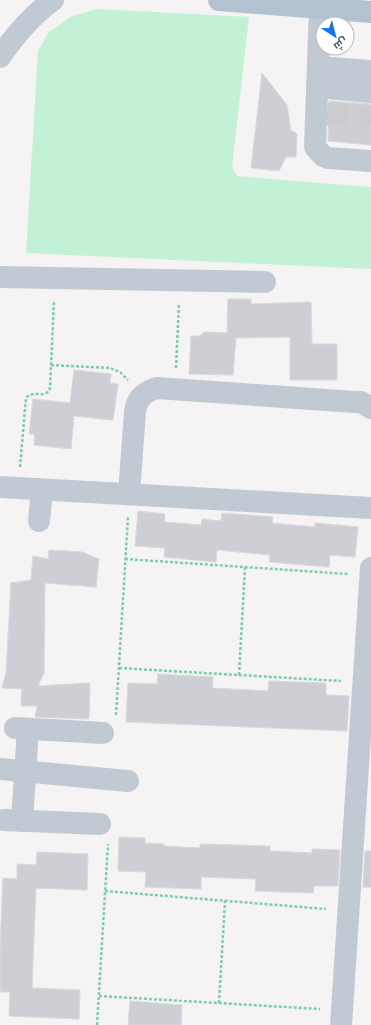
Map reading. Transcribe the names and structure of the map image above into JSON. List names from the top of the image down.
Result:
{
  "north": "bottom right"
}
